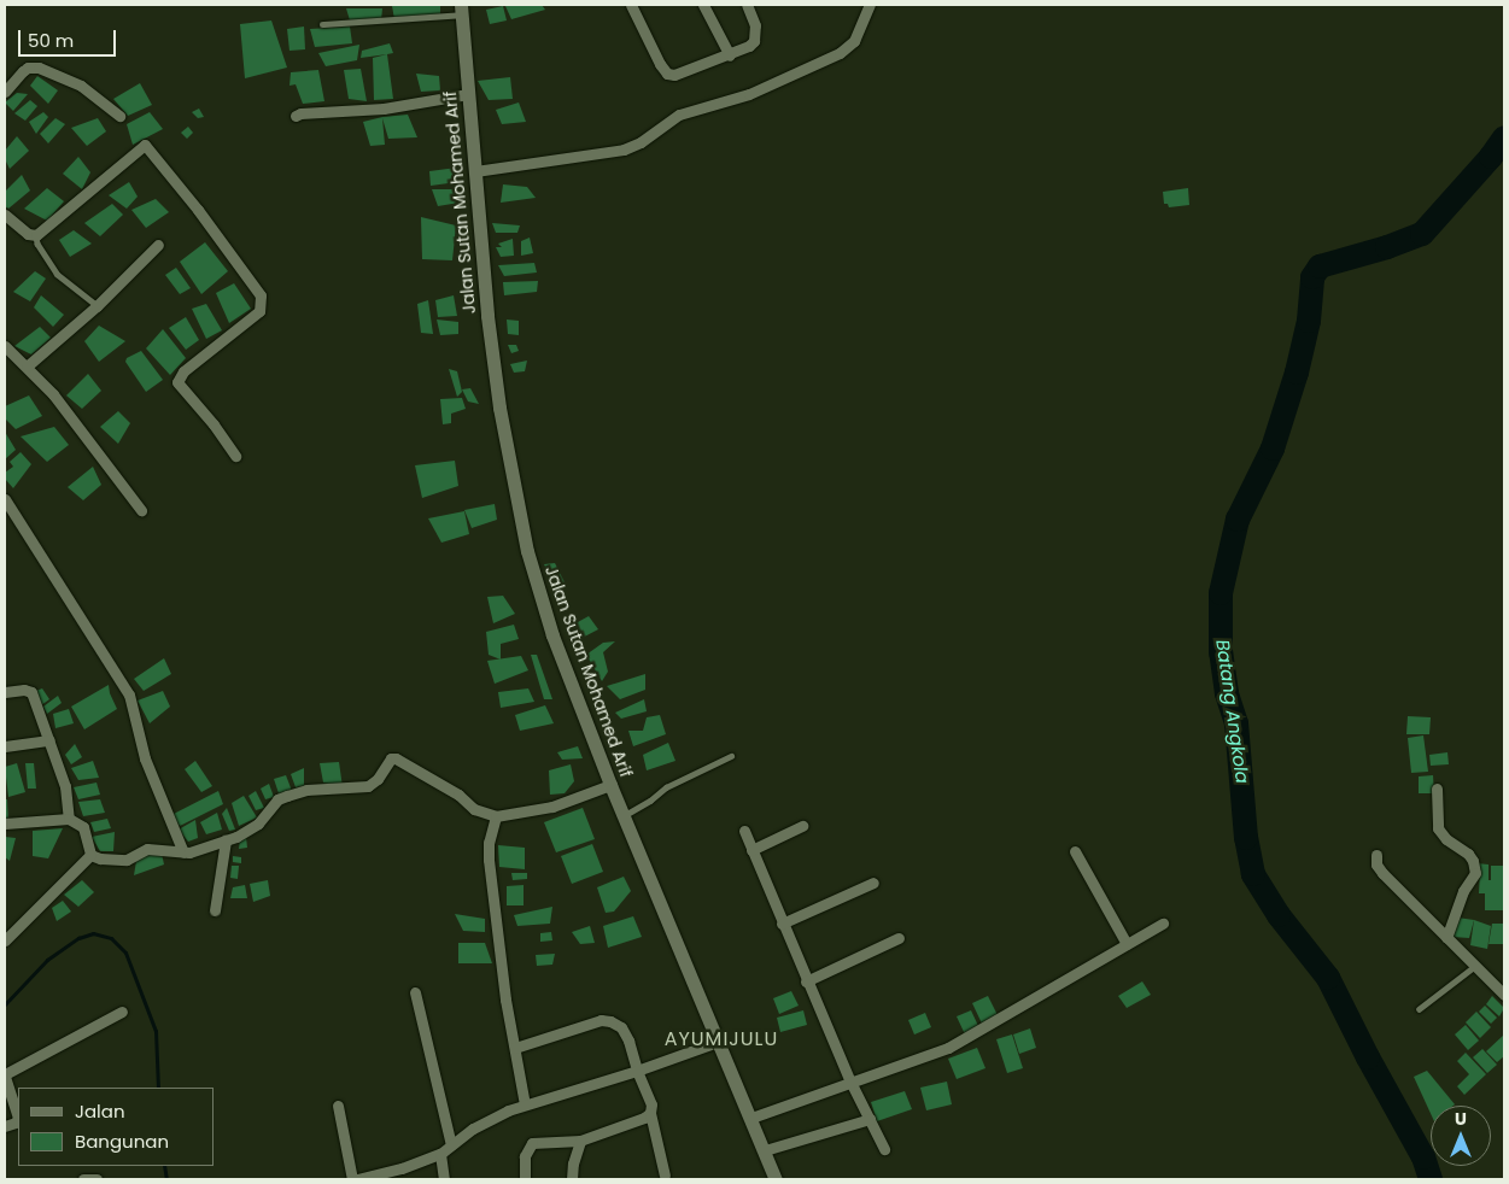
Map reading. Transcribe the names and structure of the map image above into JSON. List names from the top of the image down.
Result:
{
  "streets": {
    "street": ["Jalan Sutan Mohamed Arif"]
  },
  "districts": ["AYUMIJULU"],
  "water": ["Batang Angkola"],
  "legend": ["Jalan", "Bangunan"],
  "scale_bar": "50 m",
  "north": "top"
}
